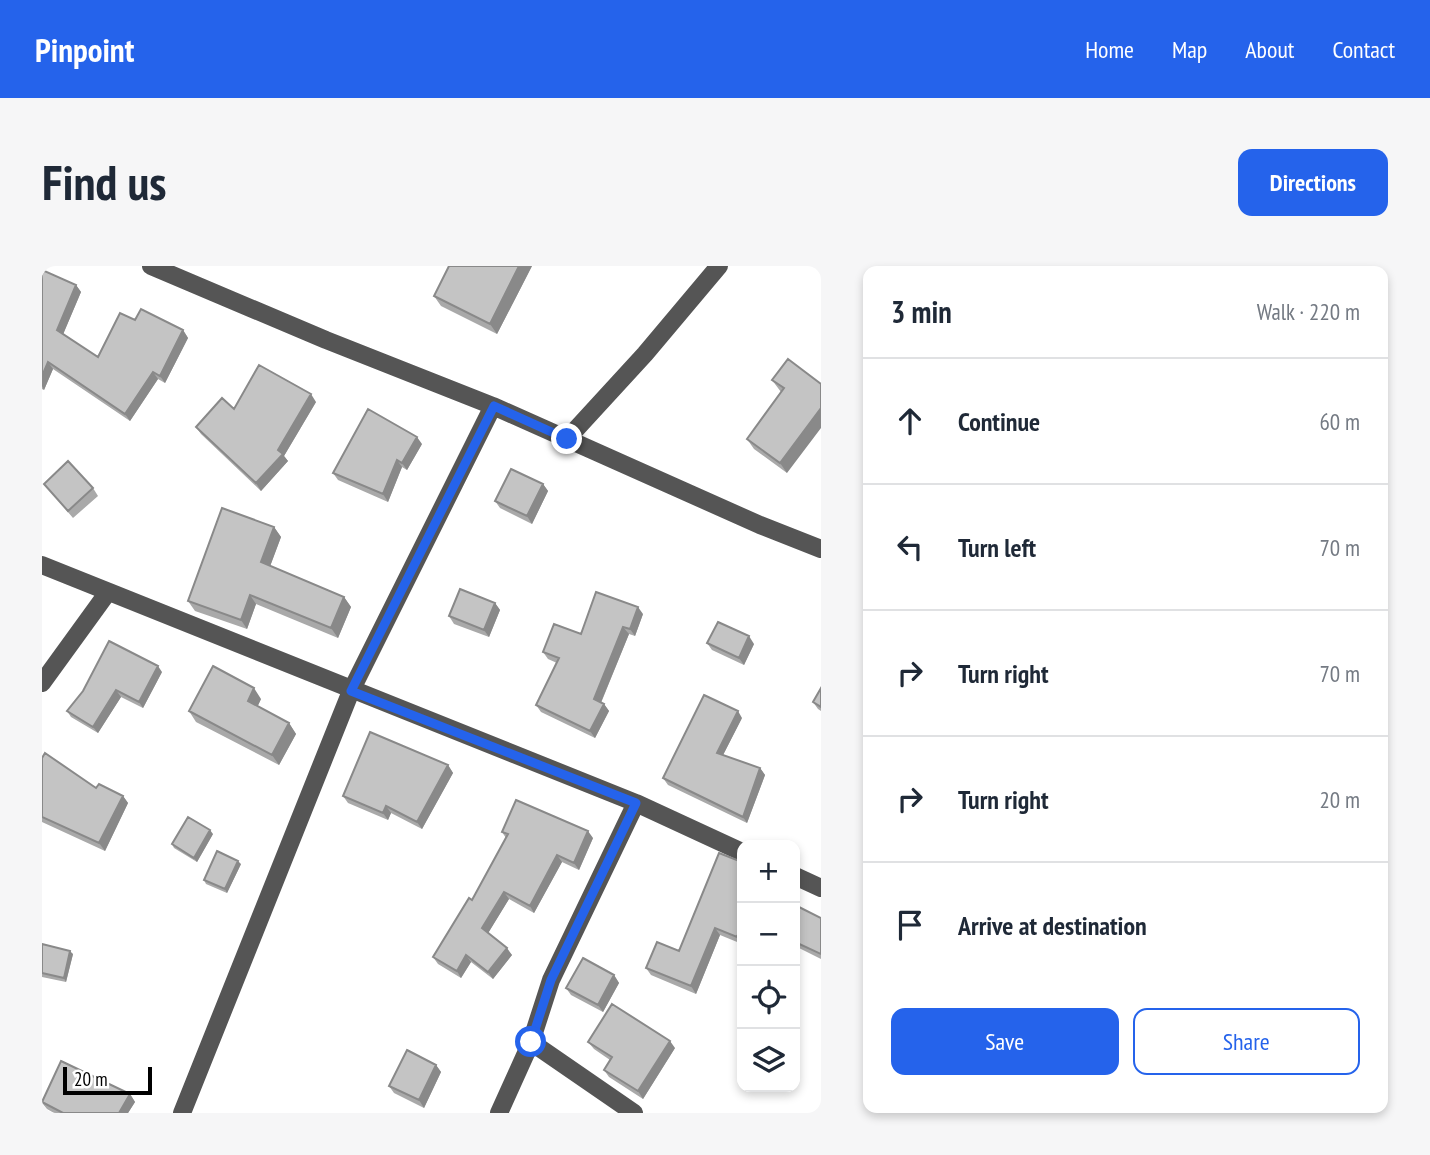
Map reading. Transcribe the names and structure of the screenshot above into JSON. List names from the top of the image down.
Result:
{
  "scale_bar": "20 m",
  "page": {
    "header": "Pinpoint",
    "nav": [
      "Home",
      "Map",
      "About",
      "Contact"
    ],
    "buttons": [
      "Directions",
      ["Save", "Share"]
    ],
    "title": "Find us",
    "heading": ["3 min", "Walk · 220 m"],
    "list": [
      ["Continue", "60 m"],
      ["Turn left", "70 m"],
      ["Turn right", "70 m"],
      ["Turn right", "20 m"],
      "Arrive at destination"
    ],
    "map_buttons": ["+", "−"],
    "scale": "20 m"
  }
}
